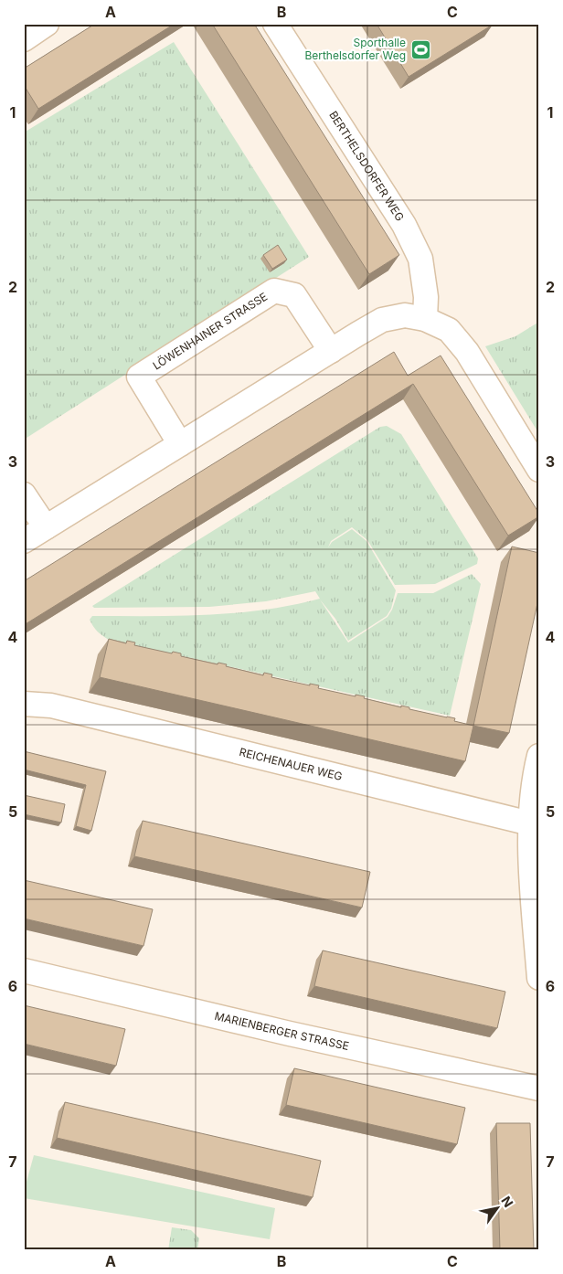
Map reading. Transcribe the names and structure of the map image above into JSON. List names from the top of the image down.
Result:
{
  "streets": {
    "street": [
      "BERTHELSDORFER WEG",
      "LÖWENHAINER STRASSE",
      "REICHENAUER WEG",
      "MARIENBERGER STRASSE"
    ]
  },
  "places": {
    "sports": ["Sporthalle Berthelsdorfer Weg"]
  },
  "north": "top right",
  "grid": {
    "columns": ["A", "B", "C"],
    "rows": [
      "1",
      "2",
      "3",
      "4",
      "5",
      "6",
      "7"
    ]
  }
}
